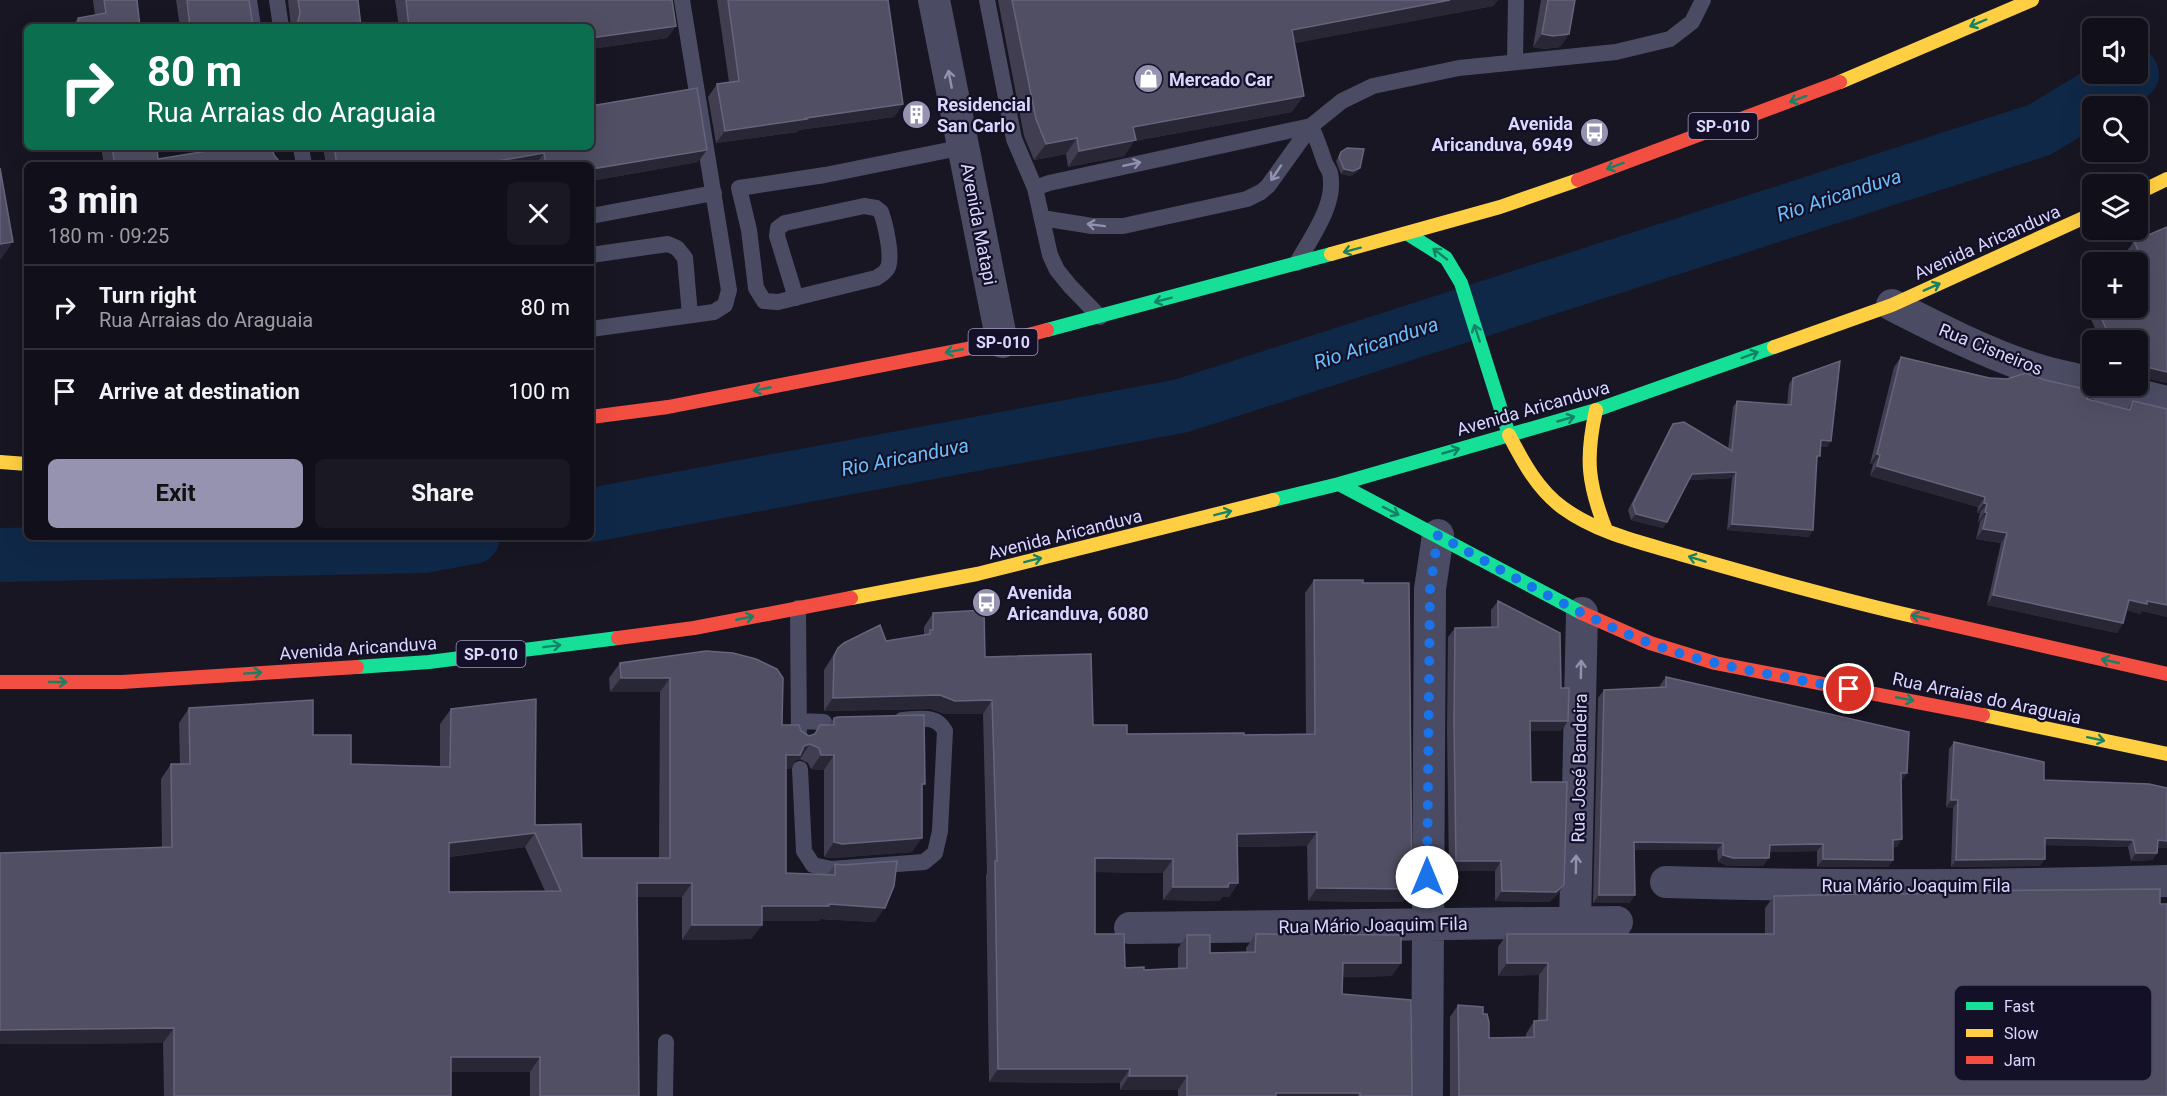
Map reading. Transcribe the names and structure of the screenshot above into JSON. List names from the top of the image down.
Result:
{
  "streets": {
    "main road": ["SP-010", "Avenida Aricanduva", "Rua Arraias do Araguaia"],
    "street": [
      "Avenida Matapi",
      "Rua Cisneiros",
      "Rua José Bandeira",
      "Rua Mário Joaquim Fila"
    ]
  },
  "crossings": [
    ["SP-010", "Avenida Matapi"],
    ["Avenida Aricanduva", "Rua Cisneiros"],
    ["Avenida Aricanduva", "Rua Arraias do Araguaia"],
    ["Rua Arraias do Araguaia", "Rua José Bandeira"],
    ["Rua José Bandeira", "Rua Mário Joaquim Fila"]
  ],
  "one_way": ["Avenida Matapi", "Avenida Aricanduva"],
  "water": ["Rio Aricanduva"],
  "places": {
    "shop": ["Mercado Car"],
    "building": ["Residencial San Carlo"],
    "bus stop": ["Avenida Aricanduva, 6949", "Avenida Aricanduva, 6080"]
  },
  "legend": ["Fast", "Slow", "Jam"],
  "page": {
    "map_buttons": ["+", "−"],
    "turn": ["80 m", "Rua Arraias do Araguaia"],
    "heading": ["3 min", "180 m · 09:25"],
    "list": [
      {
        "name": "Turn right",
        "note": "Rua Arraias do Araguaia",
        "value": "80 m"
      },
      {
        "name": "Arrive at destination",
        "value": "100 m"
      }
    ],
    "buttons": ["Exit", "Share"]
  }
}
